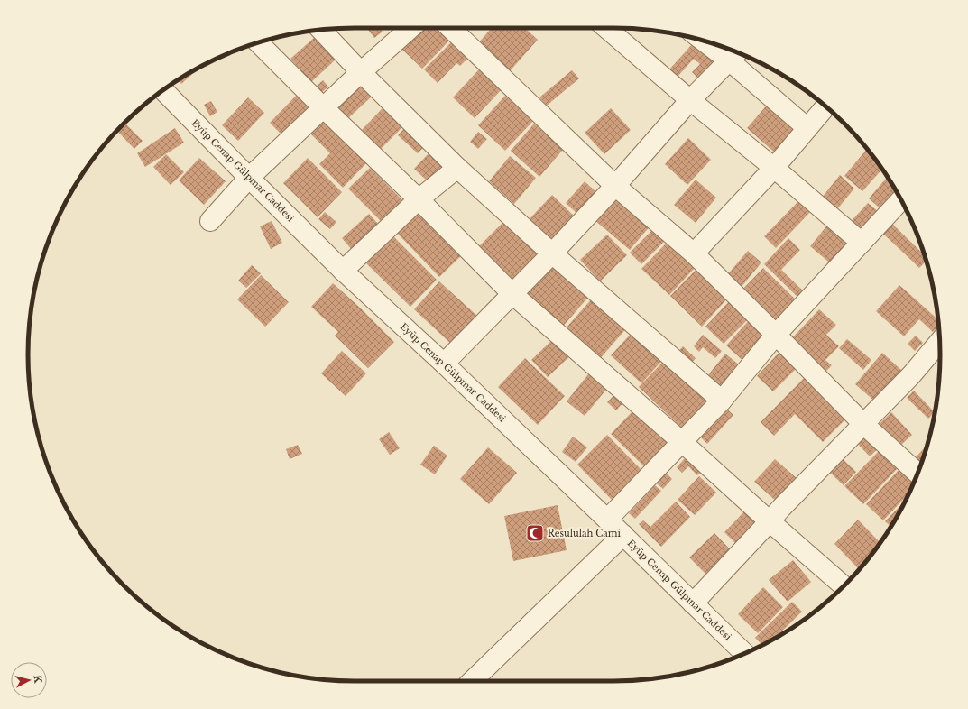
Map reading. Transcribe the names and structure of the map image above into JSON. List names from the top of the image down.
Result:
{
  "streets": {
    "street": ["Eyüp Cenap Gülpınar Caddesi"]
  },
  "places": {
    "mosque": ["Resululah Cami"]
  },
  "north": "right"
}
